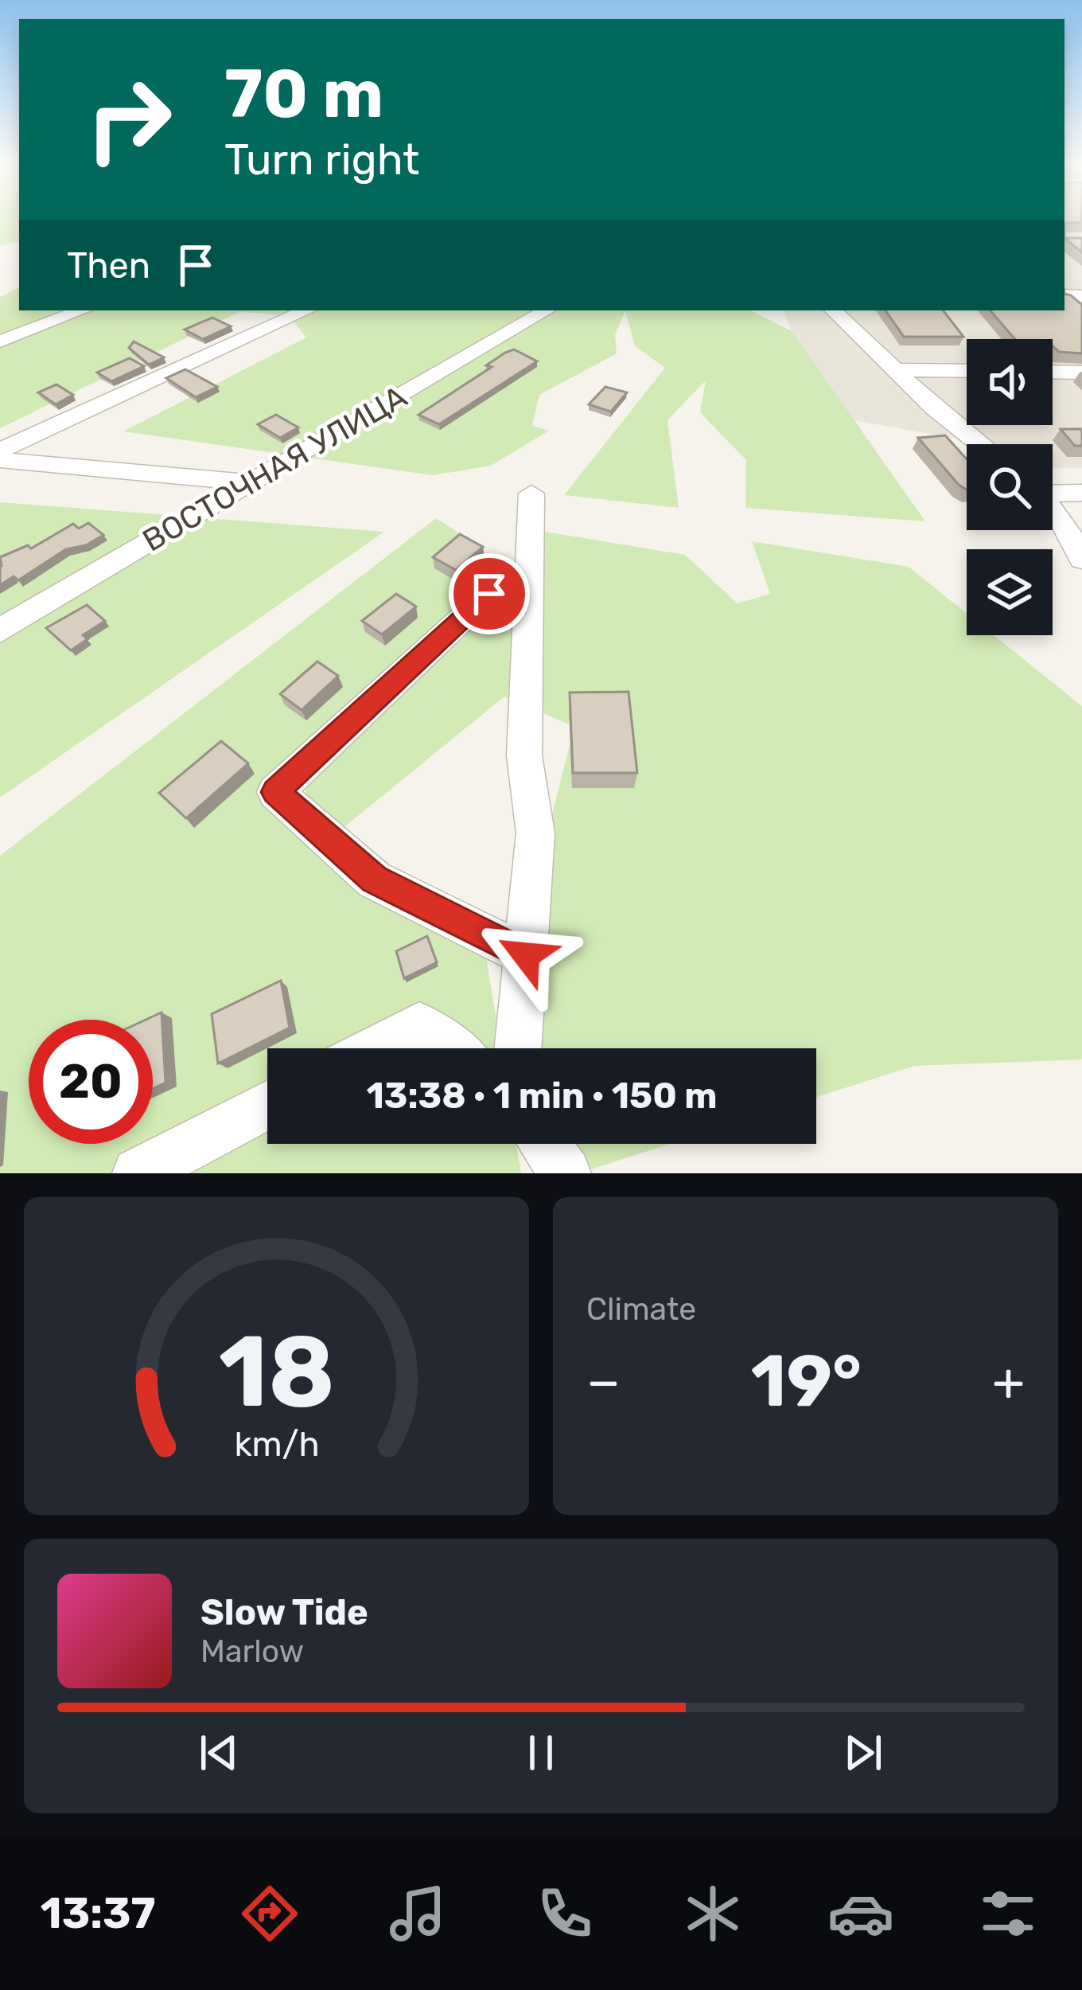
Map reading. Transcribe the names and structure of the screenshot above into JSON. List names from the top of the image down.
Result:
{
  "streets": {
    "street": ["ВОСТОЧНАЯ УЛИЦА"]
  },
  "page": {
    "turn": ["70 m", "Turn right"],
    "then": "Then",
    "limit": "20",
    "trip": "13:38 · 1 min · 150 m",
    "tile": "Climate",
    "heat": ["−", "19°", "+"],
    "song": ["Slow Tide", "Marlow"],
    "tabs": "13:37",
    "gauge": ["18", "km/h"]
  }
}
